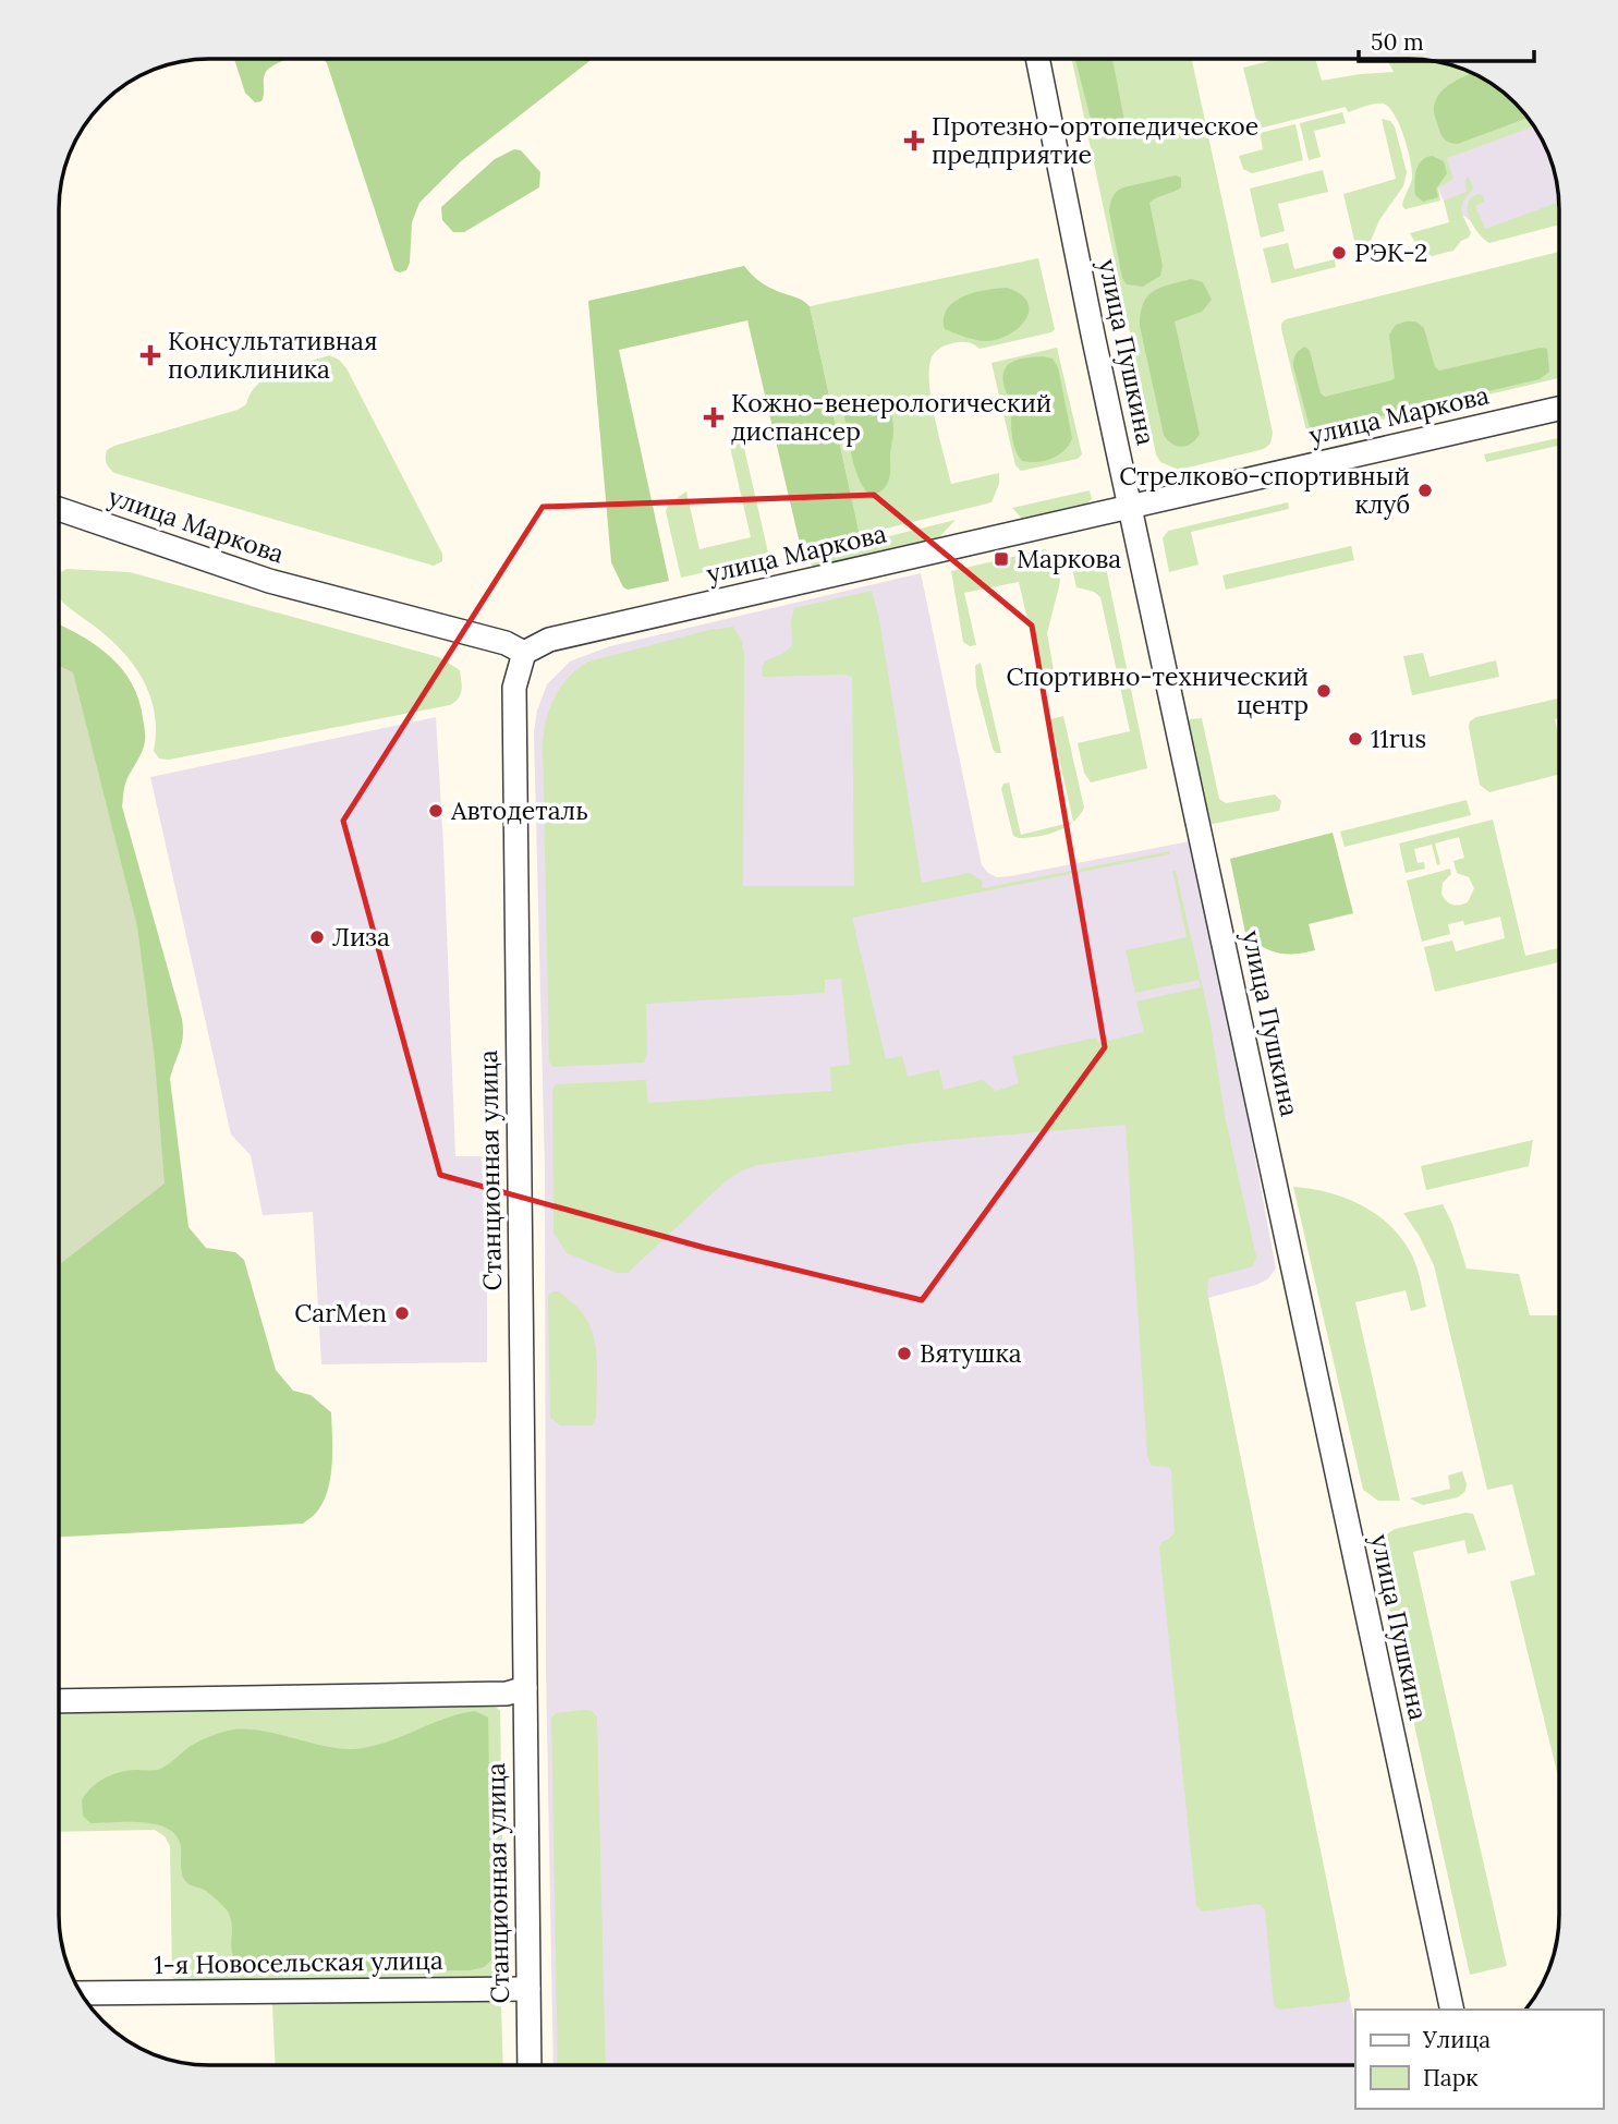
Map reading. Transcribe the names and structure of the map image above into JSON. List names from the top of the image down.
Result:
{
  "streets": {
    "street": [
      "улица Пушкина",
      "улица Маркова",
      "Станционная улица",
      "1-я Новосельская улица"
    ]
  },
  "crossings": [
    ["улица Пушкина", "улица Маркова"],
    ["улица Маркова", "Станционная улица"],
    ["Станционная улица", "1-я Новосельская улица"]
  ],
  "places": {
    "health": ["Протезно-ортопедическое предприятие", "Консультативная поликлиника", "Кожно-венерологический диспансер"],
    "other": [
      "РЭК-2",
      "Стрелково-спортивный клуб",
      "Спортивно-технический центр",
      "11rus",
      "Автодеталь",
      "Лиза",
      "CarMen",
      "Вятушка"
    ],
    "transit": ["Маркова"]
  },
  "legend": ["Улица", "Парк"],
  "scale_bar": "50 m"
}
